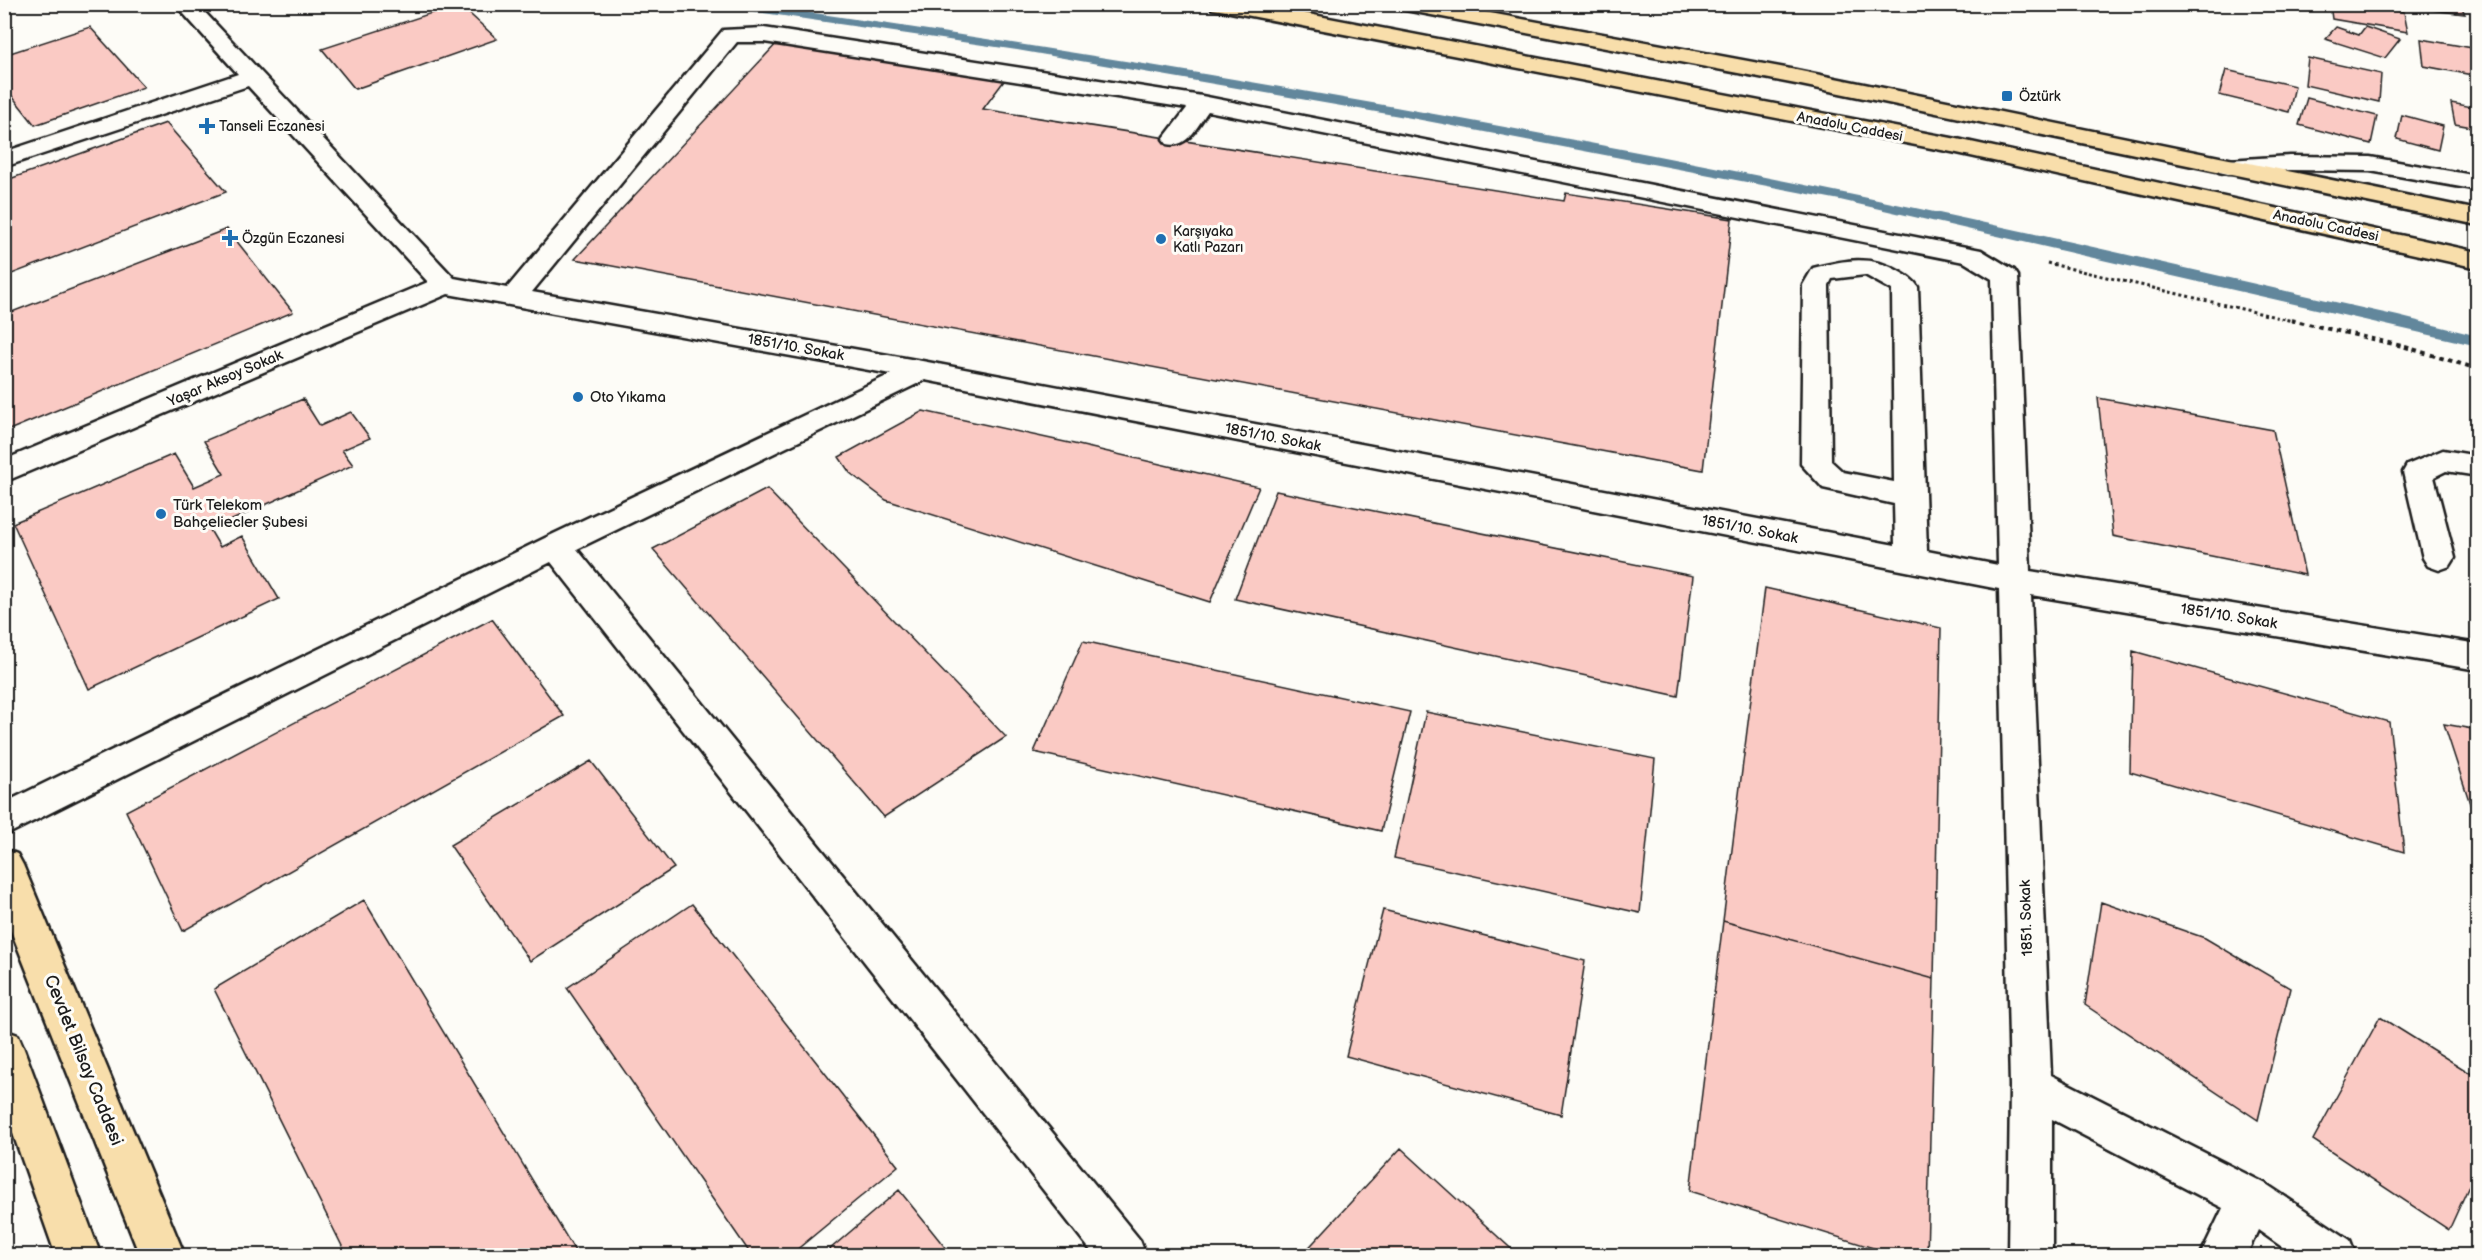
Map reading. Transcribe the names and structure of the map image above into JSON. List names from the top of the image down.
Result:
{
  "streets": {
    "main road": ["Anadolu Caddesi", "Cevdet Bilsay Caddesi"],
    "street": ["1851/10. Sokak", "Yaşar Aksoy Sokak", "1851. Sokak"]
  },
  "crossings": [
    ["1851/10. Sokak", "Yaşar Aksoy Sokak"],
    ["1851/10. Sokak", "1851. Sokak"]
  ],
  "places": {
    "transit": ["Öztürk"],
    "health": ["Tanseli Eczanesi", "Özgün Eczanesi"],
    "other": ["Karşıyaka Katlı Pazarı", "Oto Yıkama", "Türk Telekom Bahçeliecler Şubesi"]
  }
}
